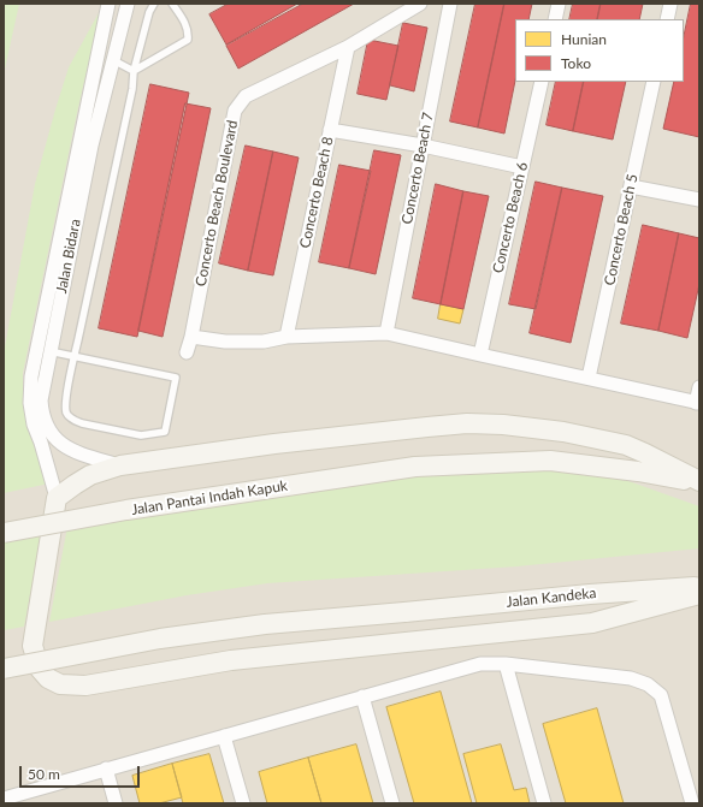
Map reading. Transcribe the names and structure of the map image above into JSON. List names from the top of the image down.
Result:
{
  "streets": {
    "main road": ["Jalan Pantai Indah Kapuk", "Jalan Kandeka"],
    "street": [
      "Concerto Beach 7",
      "Concerto Beach 8",
      "Concerto Beach Boulevard",
      "Concerto Beach 6",
      "Concerto Beach 5",
      "Jalan Bidara"
    ]
  },
  "crossings": [
    ["Concerto Beach 8", "Concerto Beach Boulevard"]
  ],
  "legend": ["Hunian", "Toko"],
  "scale_bar": "50 m"
}
